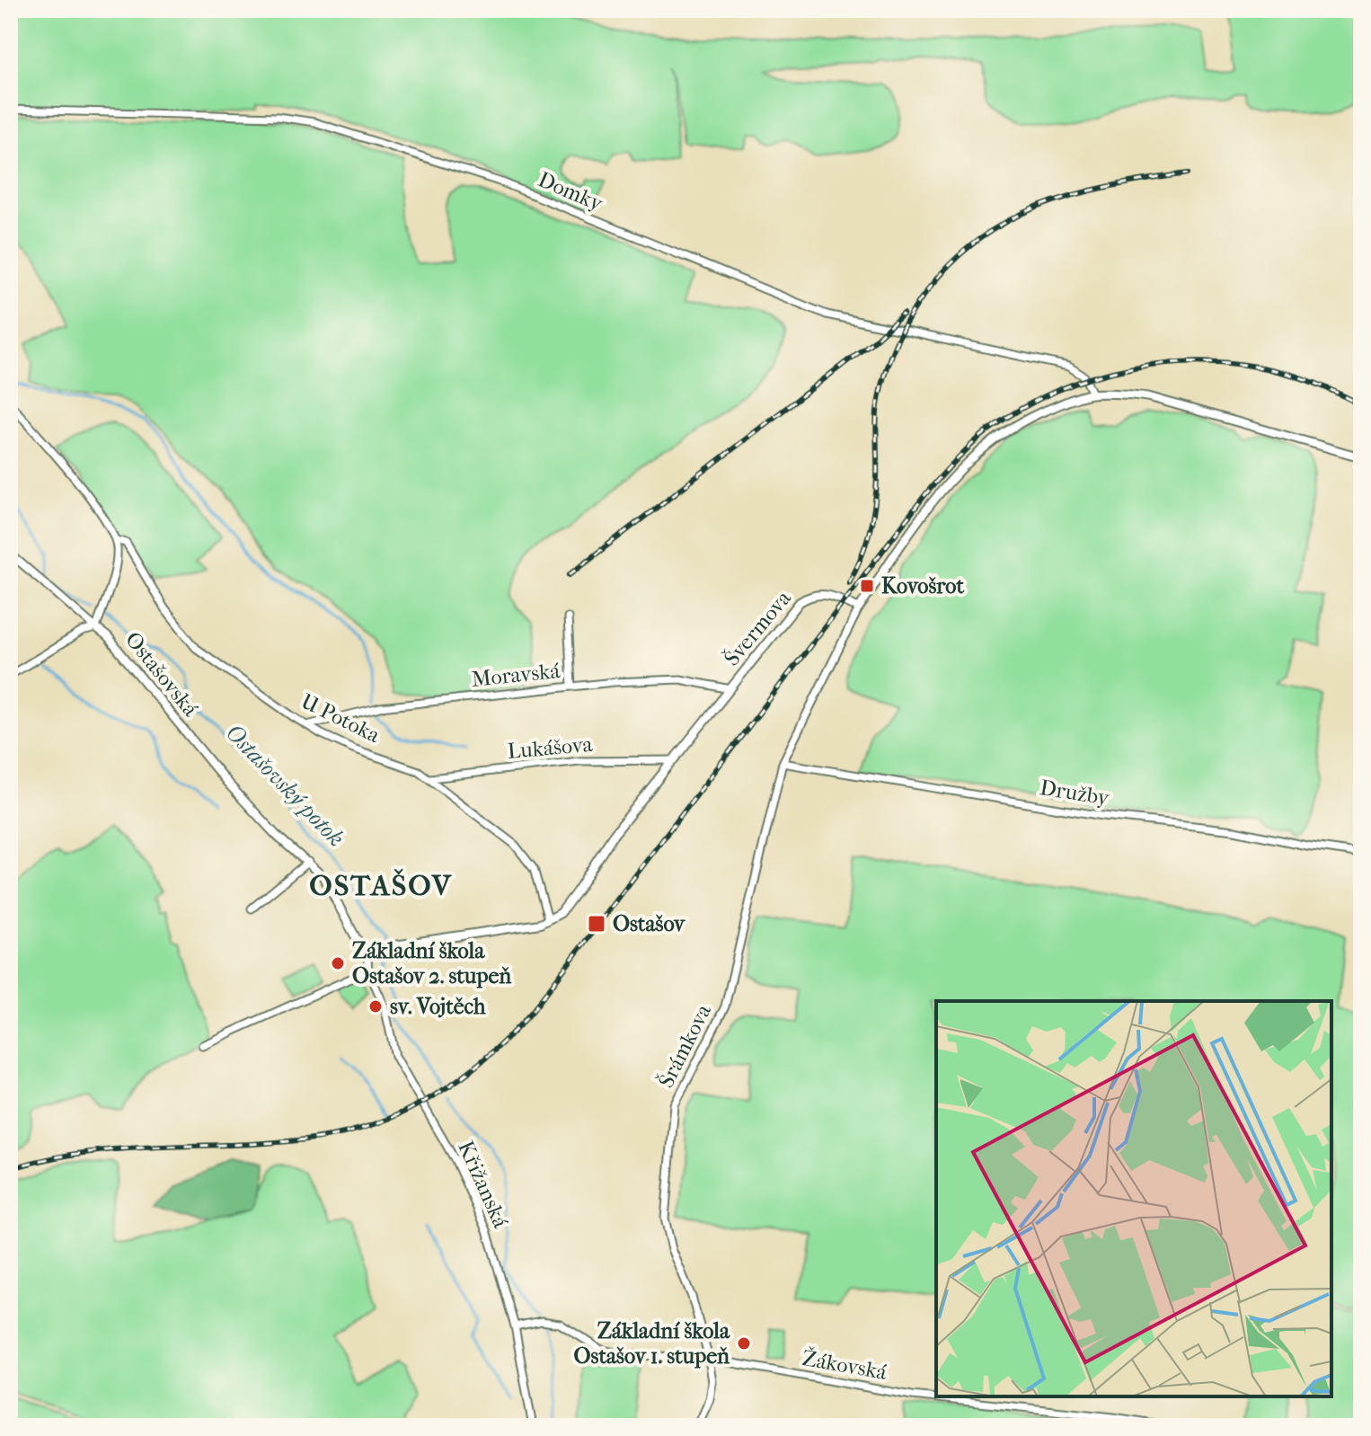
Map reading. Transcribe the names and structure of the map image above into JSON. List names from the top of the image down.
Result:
{
  "streets": {
    "street": [
      "Domky",
      "Švermova",
      "Ostašovská",
      "Moravská",
      "U Potoka",
      "Lukášova",
      "Družby",
      "Šrámkova",
      "Křižanská",
      "Žákovská"
    ]
  },
  "crossings": [
    ["Švermova", "Ostašovská"],
    ["Švermova", "Moravská"],
    ["Švermova", "U Potoka"],
    ["Švermova", "Lukášova"],
    ["Švermova", "Šrámkova"],
    ["Švermova", "Křižanská"],
    ["Ostašovská", "U Potoka"],
    ["Ostašovská", "Křižanská"],
    ["Moravská", "U Potoka"],
    ["U Potoka", "Lukášova"],
    ["Družby", "Šrámkova"],
    ["Šrámkova", "Žákovská"],
    ["Křižanská", "Žákovská"]
  ],
  "districts": ["OSTAŠOV"],
  "water": ["Ostašovský potok"],
  "places": {
    "transit": ["Kovošrot", "Ostašov"],
    "other": ["Základní škola Ostašov 2. stupeň", "sv. Vojtěch", "Základní škola Ostašov 1. stupeň"]
  }
}
